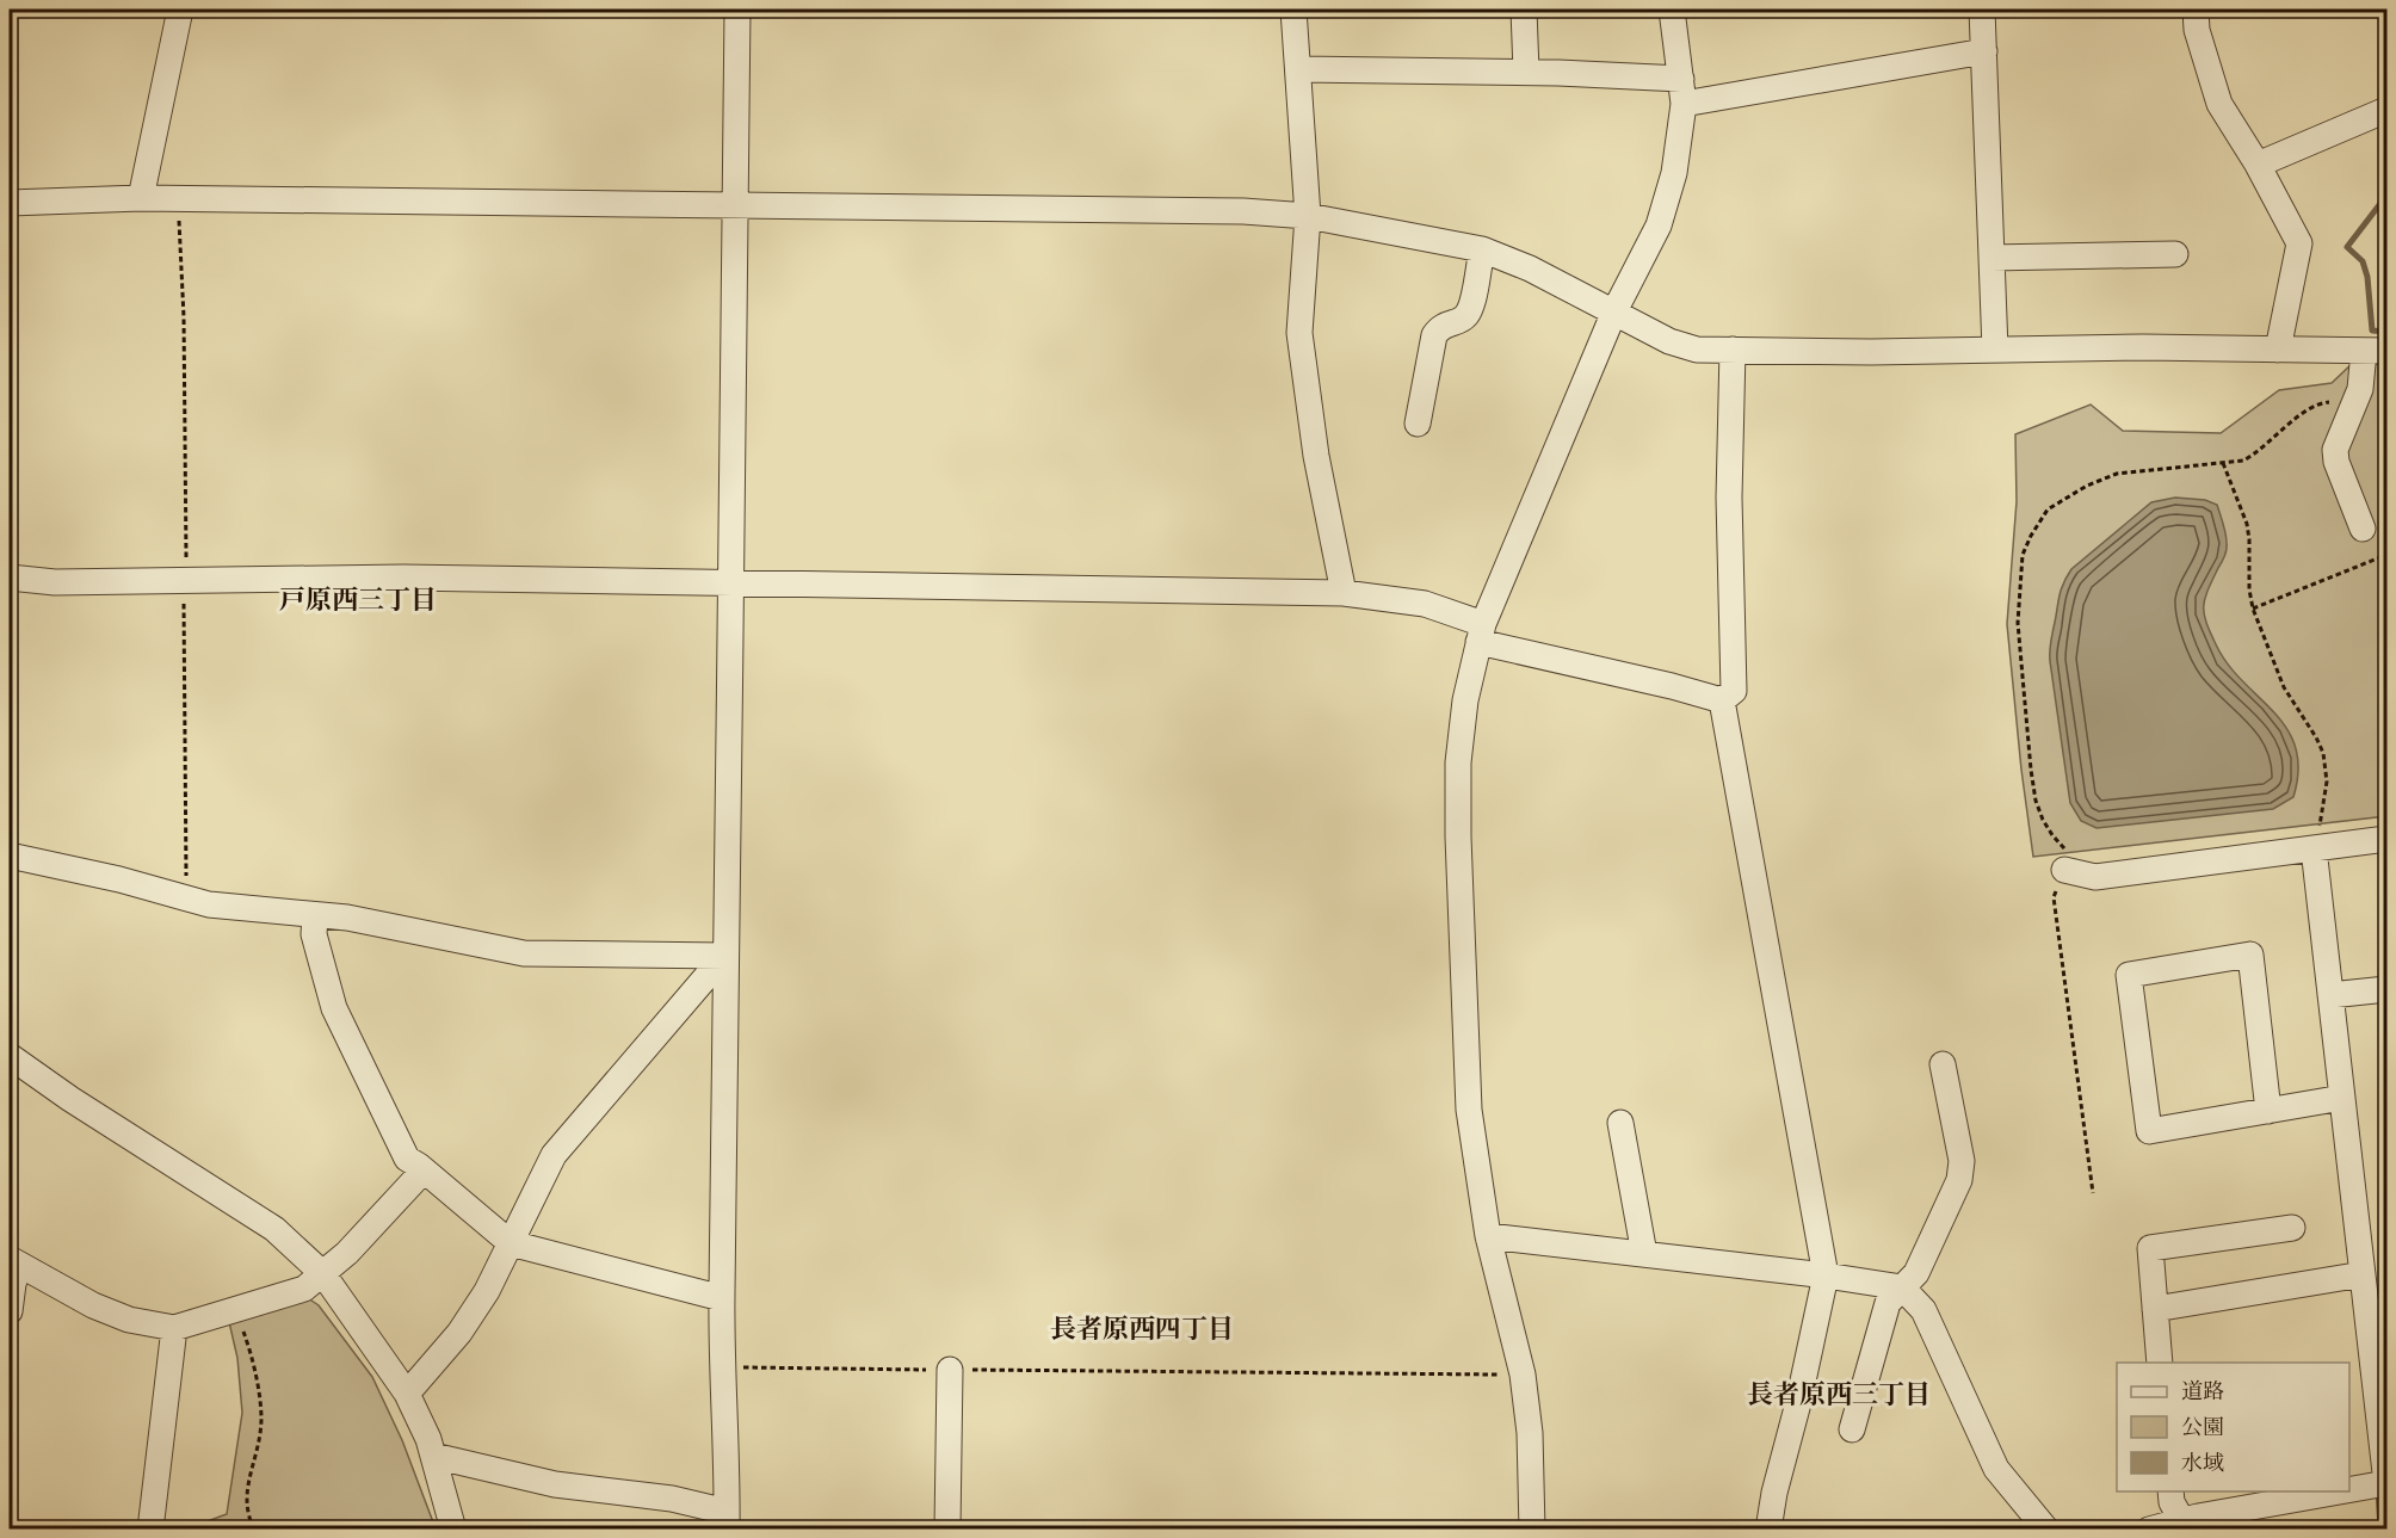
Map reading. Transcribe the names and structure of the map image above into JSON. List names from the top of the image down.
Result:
{
  "districts": ["戸原西三丁目", "長者原西四丁目", "長者原西三丁目"],
  "legend": ["道路", "公園", "水域"]
}
